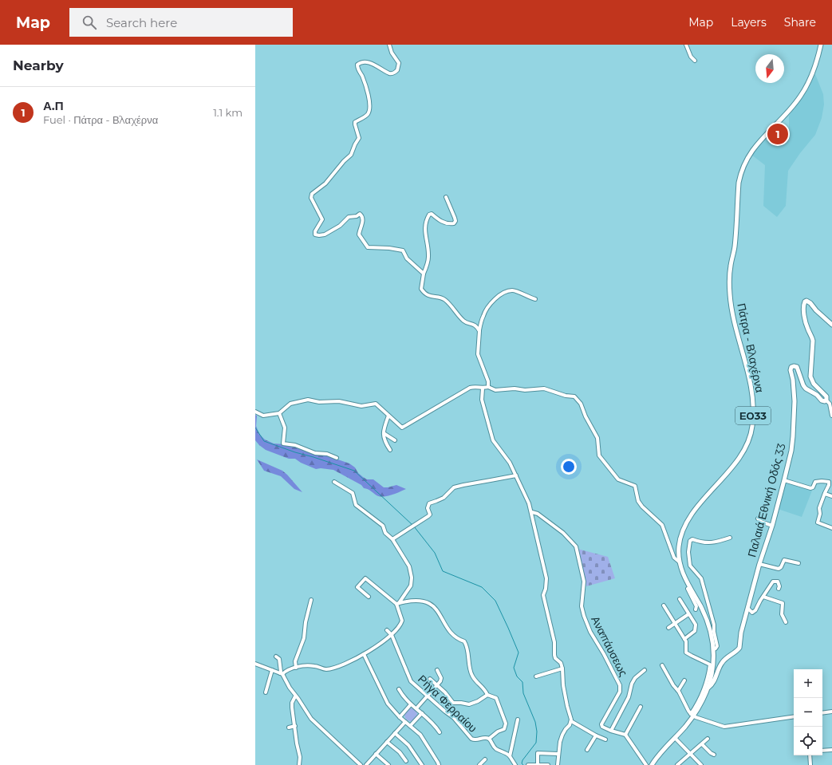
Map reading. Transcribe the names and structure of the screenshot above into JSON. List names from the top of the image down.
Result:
{
  "streets": {
    "main road": ["Πάτρα - Βλαχέρνα", "ΕΟ33", "Παλαιά Εθνική Οδός 33"],
    "street": ["Αναπάυσεως", "Ρήγα Φερραίου"]
  },
  "crossings": [
    ["Πάτρα - Βλαχέρνα", "Παλαιά Εθνική Οδός 33"]
  ],
  "north": "bottom",
  "page": {
    "header": "Map",
    "search": "Search here",
    "nav": ["Map", "Layers", "Share"],
    "heading": "Nearby",
    "list": [
      {
        "mark": "1",
        "name": "Α.Π",
        "note": "Fuel · Πάτρα - Βλαχέρνα",
        "value": "1.1 km"
      }
    ],
    "pins": "1",
    "map_buttons": ["+", "−"]
  }
}
